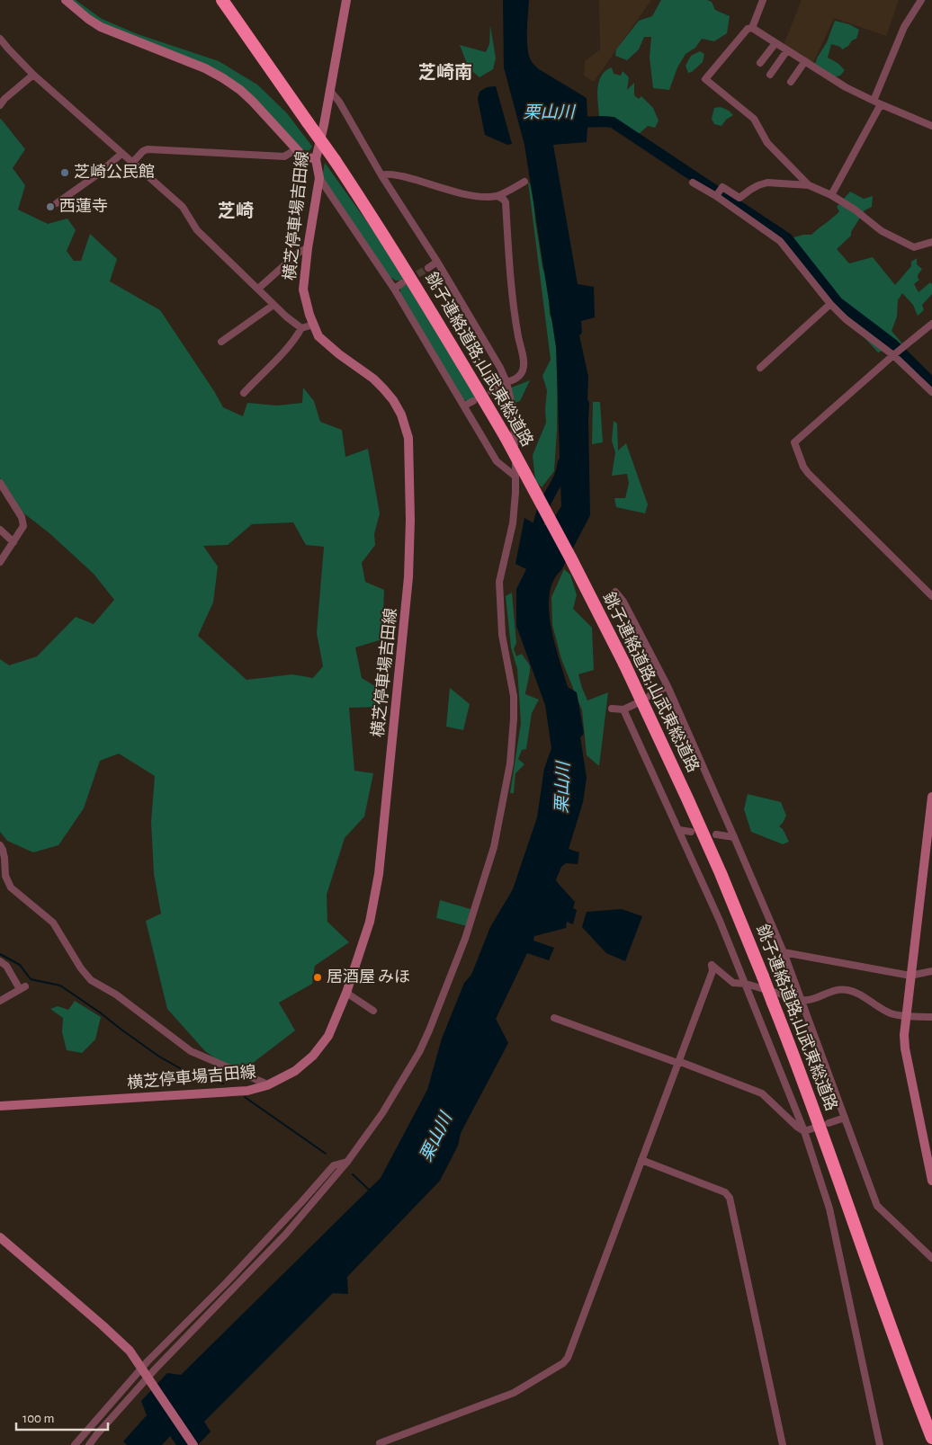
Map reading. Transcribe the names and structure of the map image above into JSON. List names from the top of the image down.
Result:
{
  "streets": {
    "highway": ["銚子連絡道路;山武東総道路"],
    "main road": ["横芝停車場吉田線"]
  },
  "districts": ["芝崎南", "芝崎"],
  "water": ["栗山川"],
  "places": ["芝崎公民館", "西蓮寺", "居酒屋 みほ"],
  "scale_bar": "100 m"
}
